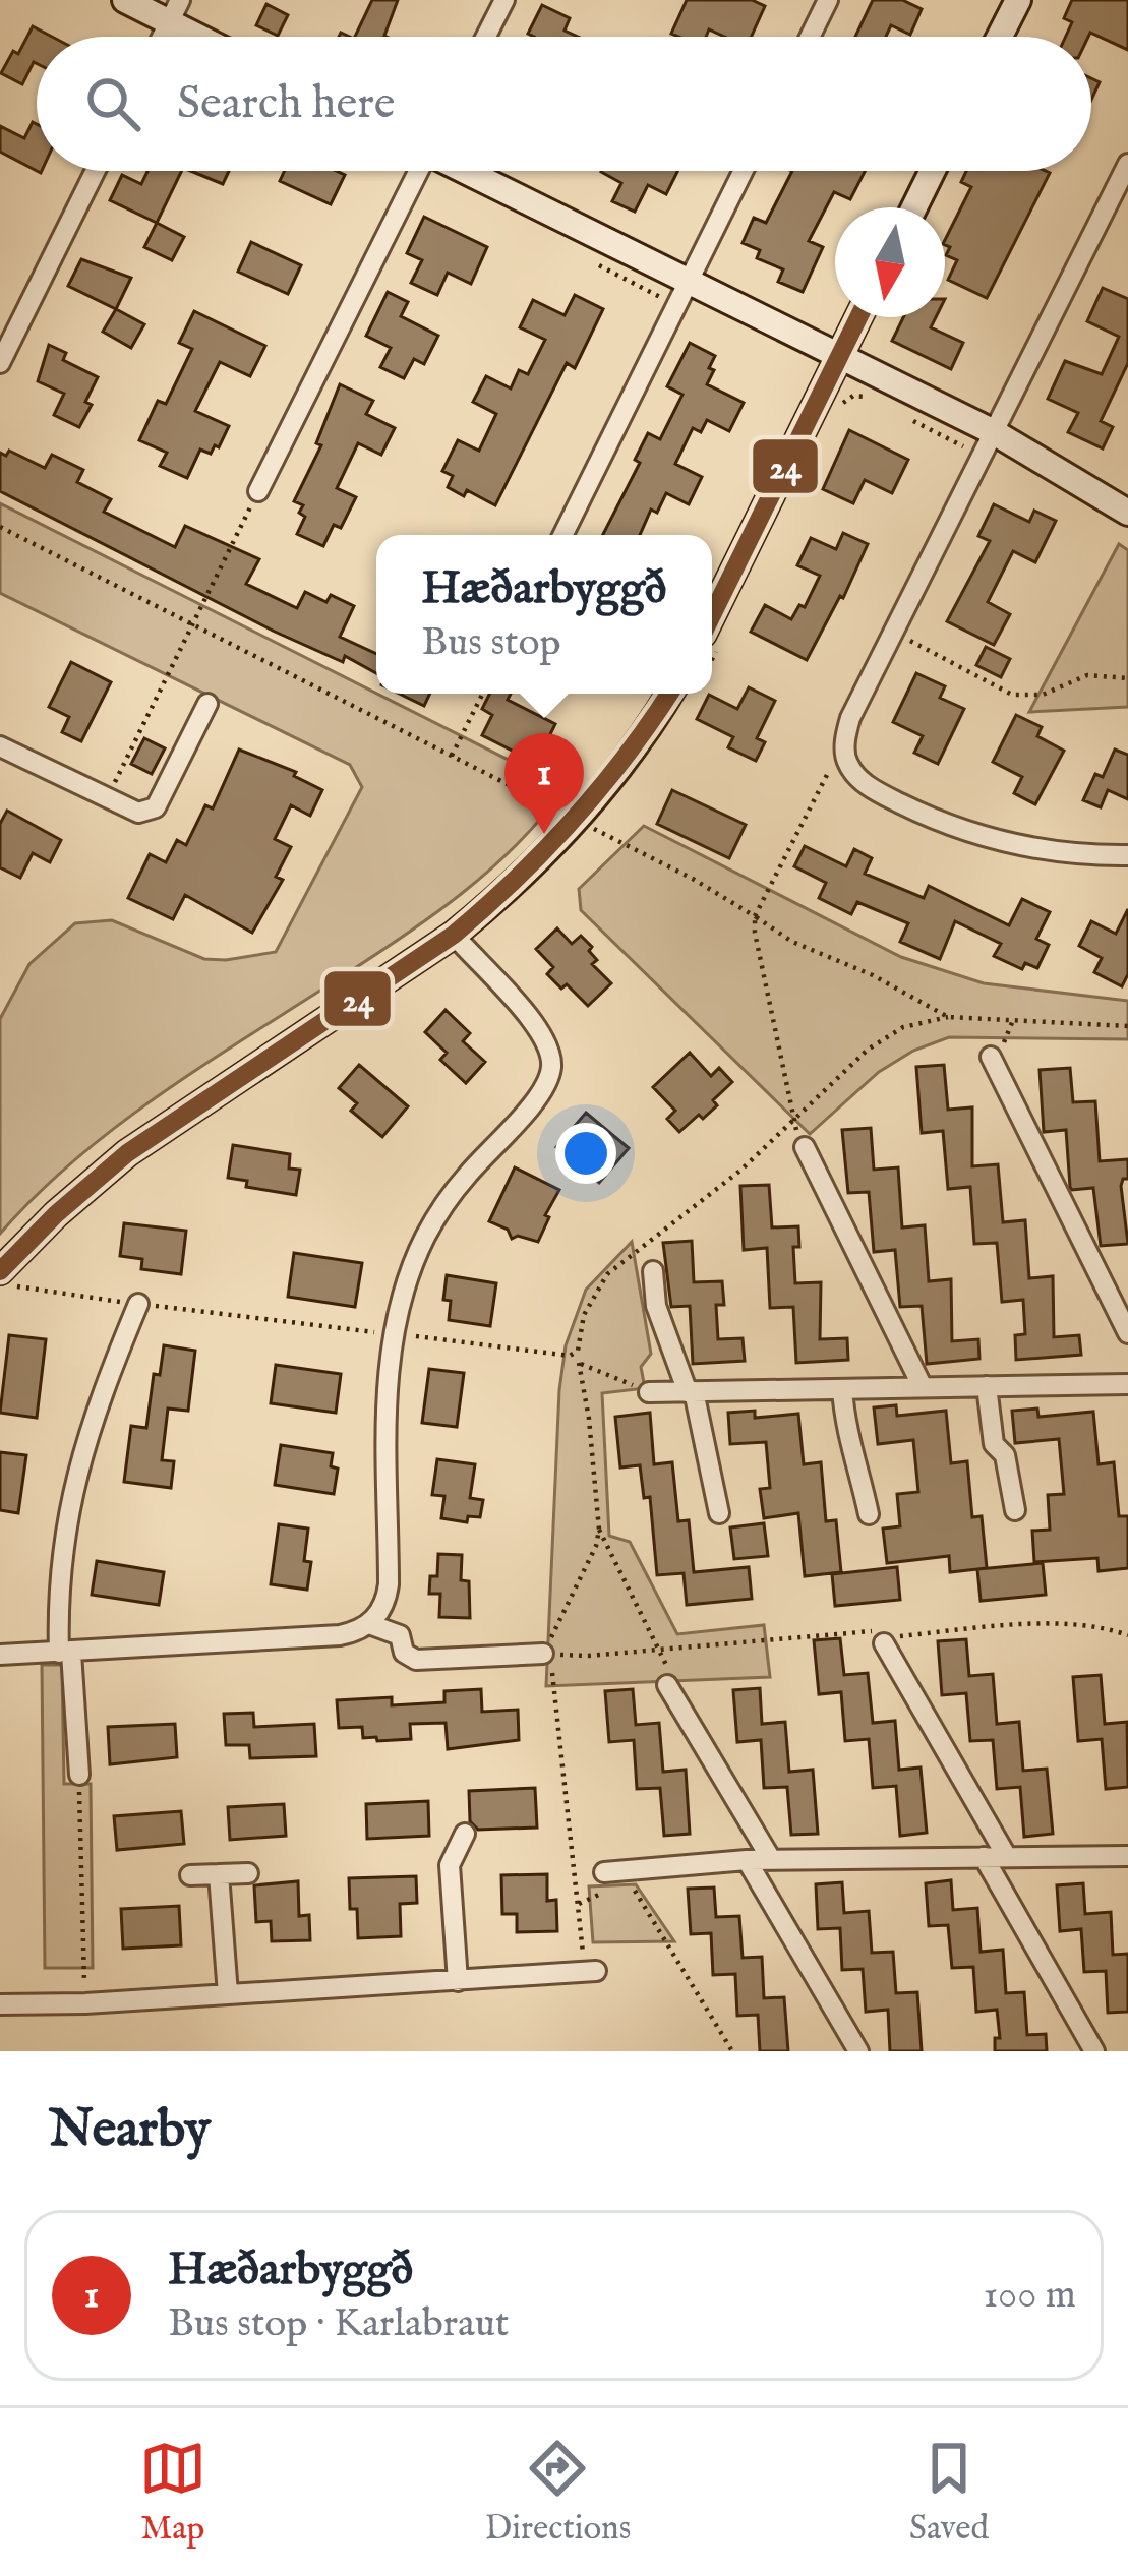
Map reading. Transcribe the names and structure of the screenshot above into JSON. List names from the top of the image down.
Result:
{
  "lines": ["transit line 24"],
  "north": "bottom",
  "page": {
    "search": "Search here",
    "popup": ["Hæðarbyggð", "Bus stop"],
    "pins": "1",
    "heading": "Nearby",
    "list": [
      {
        "mark": "1",
        "name": "Hæðarbyggð",
        "note": "Bus stop · Karlabraut",
        "value": "100 m"
      }
    ],
    "nav": ["Map", "Directions", "Saved"]
  }
}
